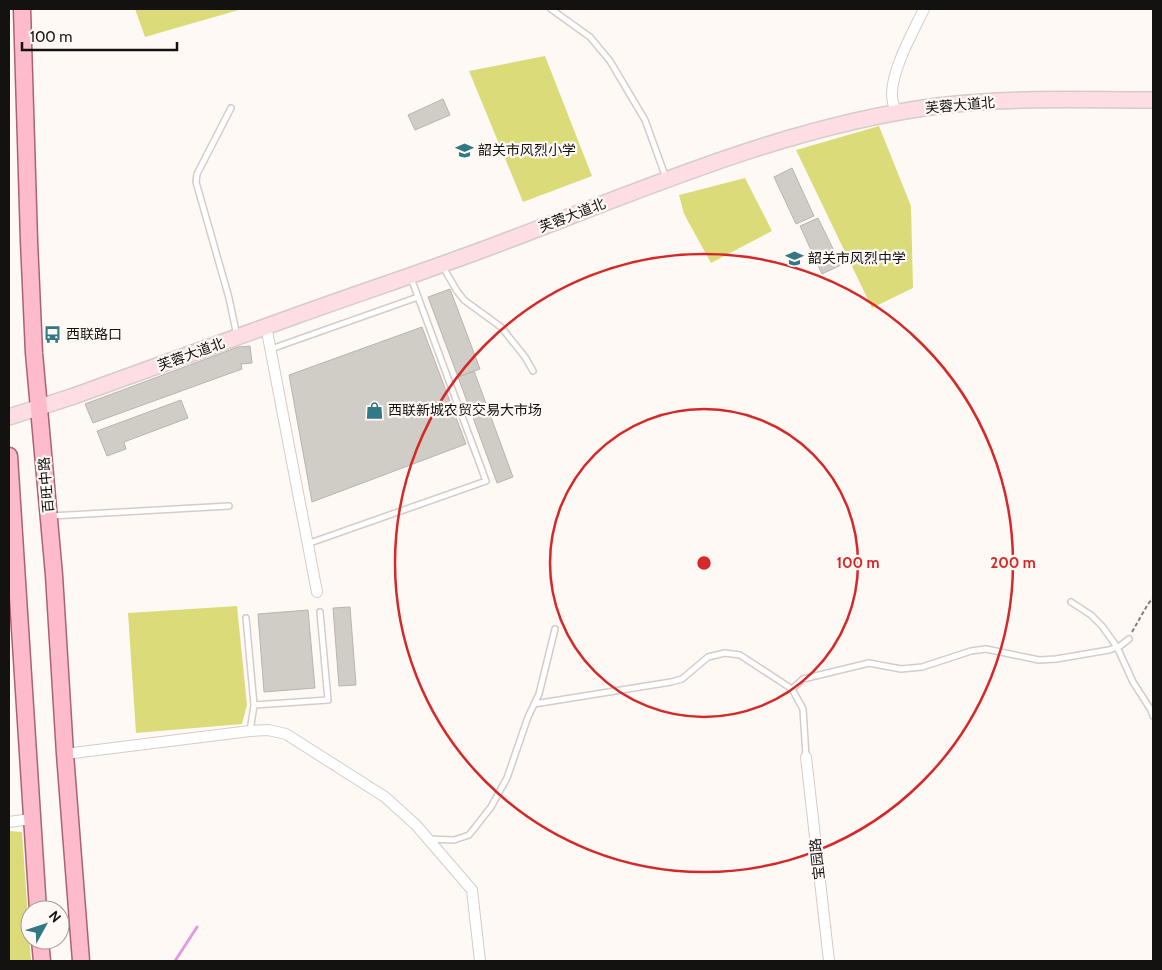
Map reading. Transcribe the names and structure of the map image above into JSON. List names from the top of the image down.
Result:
{
  "streets": {
    "main road": ["芙蓉大道北", "百旺中路"],
    "street": ["宝园路"]
  },
  "crossings": [
    ["芙蓉大道北", "百旺中路"]
  ],
  "places": {
    "school or university": ["韶关市风烈小学", "韶关市风烈中学"],
    "bus stop": ["西联路口"],
    "shop": ["西联新城农贸交易大市场"]
  },
  "scale_bar": "100 m",
  "north": "top right",
  "rings": ["100 m", "200 m"]
}
